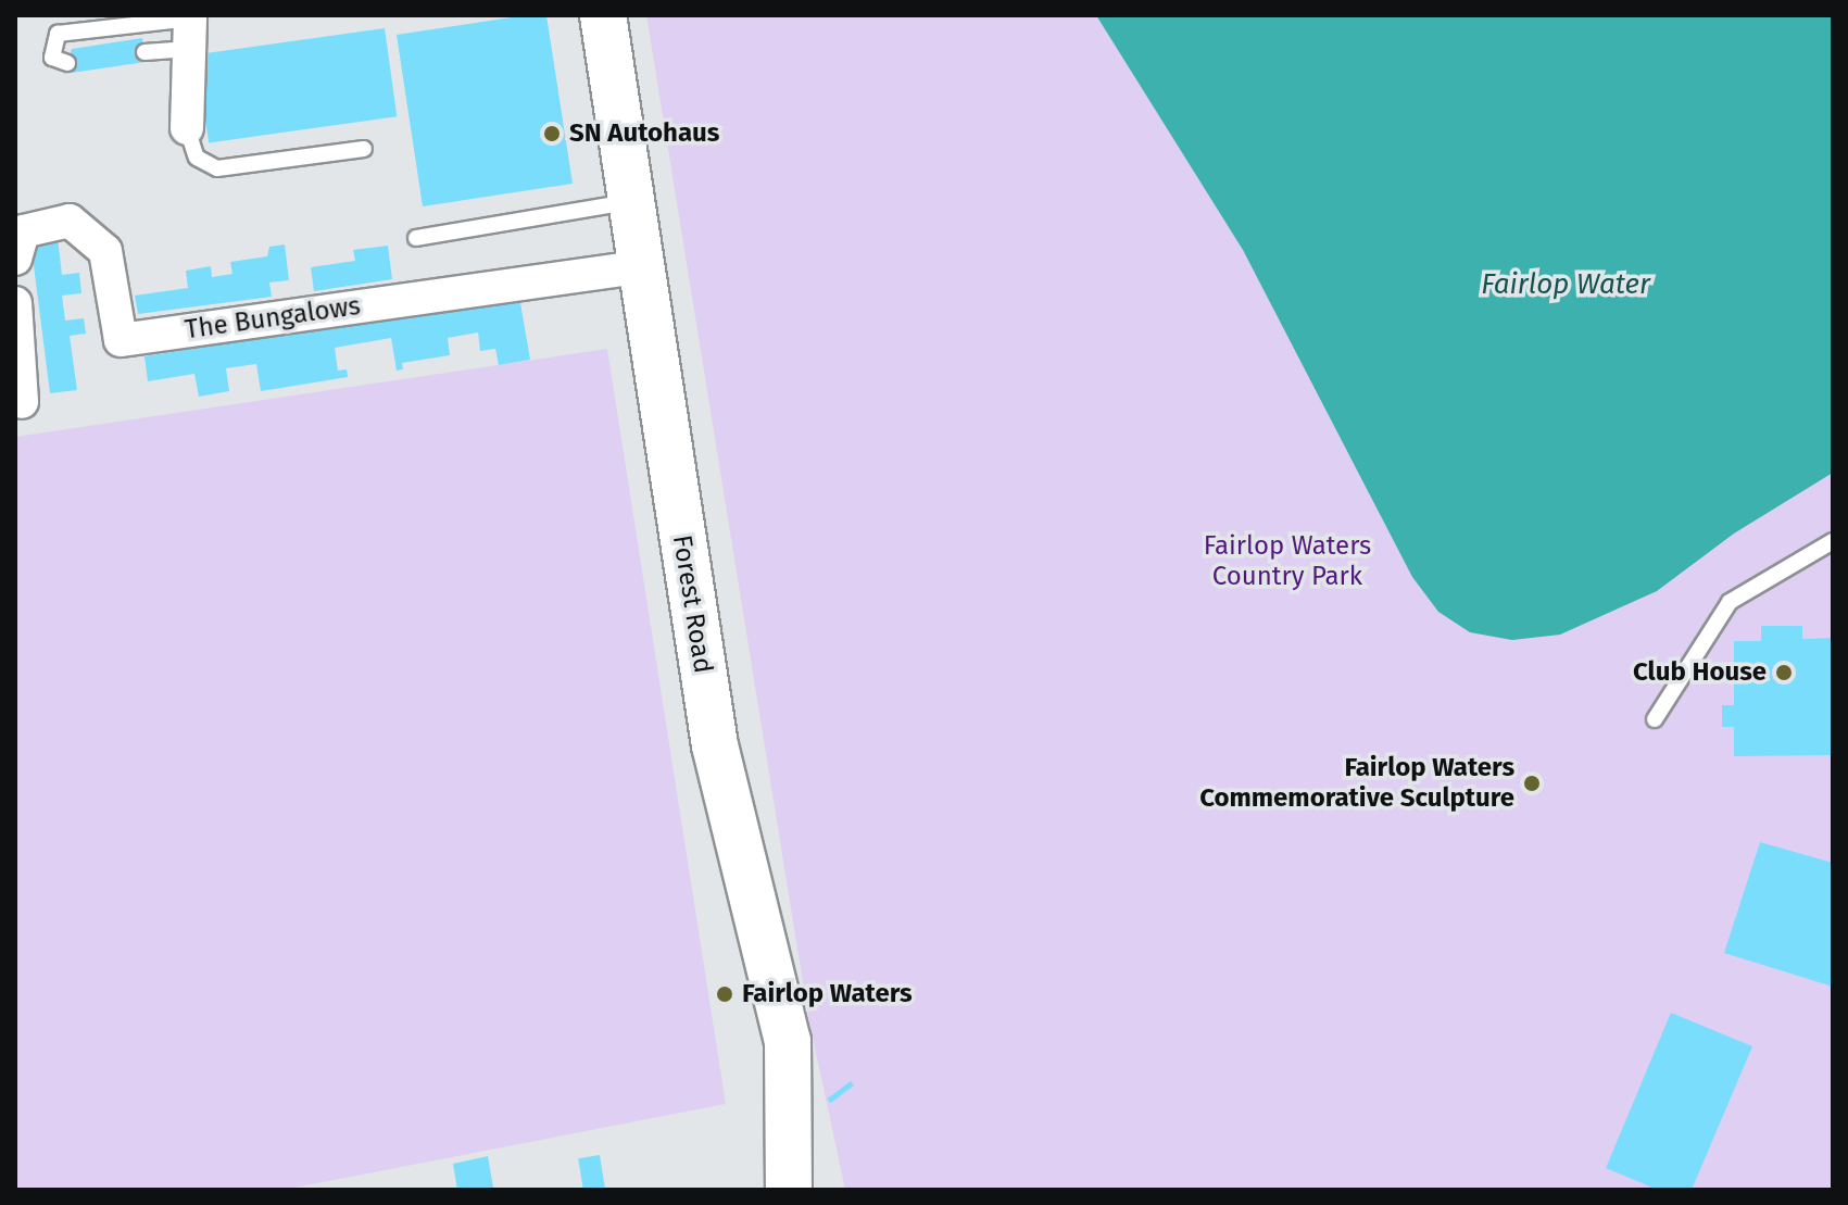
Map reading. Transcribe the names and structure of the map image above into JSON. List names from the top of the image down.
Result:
{
  "streets": {
    "street": ["The Bungalows", "Forest Road"]
  },
  "crossings": [
    ["The Bungalows", "Forest Road"]
  ],
  "water": ["Fairlop Water"],
  "parks": ["Fairlop Waters Country Park"],
  "places": [
    "SN Autohaus",
    "Club House",
    "Fairlop Waters Commemorative Sculpture",
    "Fairlop Waters"
  ]
}
